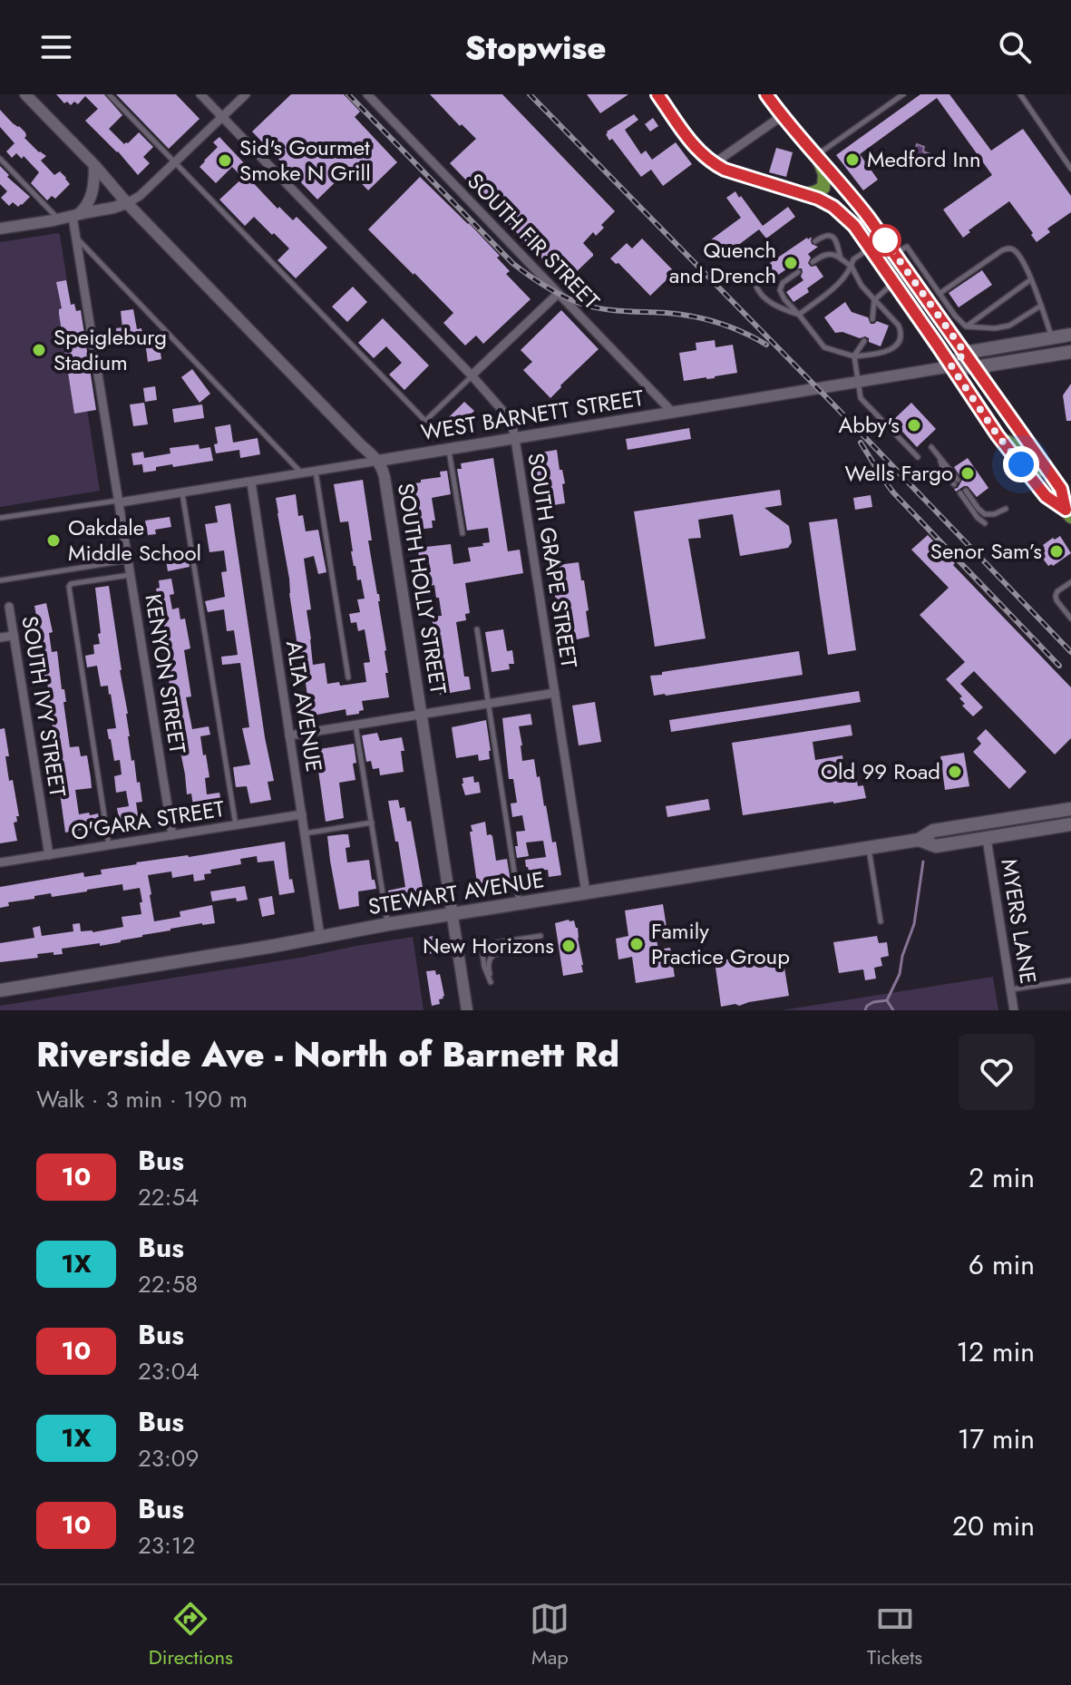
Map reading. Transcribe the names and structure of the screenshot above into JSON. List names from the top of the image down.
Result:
{
  "streets": {
    "main road": ["STEWART AVENUE"],
    "street": [
      "SOUTH FIR STREET",
      "WEST BARNETT STREET",
      "SOUTH GRAPE STREET",
      "SOUTH HOLLY STREET",
      "KENYON STREET",
      "SOUTH IVY STREET",
      "ALTA AVENUE",
      "O'GARA STREET",
      "MYERS LANE"
    ]
  },
  "crossings": [
    ["SOUTH FIR STREET", "WEST BARNETT STREET"],
    ["WEST BARNETT STREET", "SOUTH GRAPE STREET"],
    ["WEST BARNETT STREET", "SOUTH HOLLY STREET"],
    ["WEST BARNETT STREET", "KENYON STREET"],
    ["WEST BARNETT STREET", "ALTA AVENUE"],
    ["SOUTH GRAPE STREET", "STEWART AVENUE"],
    ["SOUTH HOLLY STREET", "STEWART AVENUE"],
    ["KENYON STREET", "O'GARA STREET"],
    ["SOUTH IVY STREET", "O'GARA STREET"],
    ["ALTA AVENUE", "O'GARA STREET"],
    ["ALTA AVENUE", "STEWART AVENUE"],
    ["STEWART AVENUE", "MYERS LANE"]
  ],
  "places": [
    "Medford Inn",
    "Sid's Gourmet Smoke N Grill",
    "Quench and Drench",
    "Speigleburg Stadium",
    "Abby's",
    "Wells Fargo",
    "Oakdale Middle School",
    "Senor Sam’s",
    "Old 99 Road",
    "Family Practice Group",
    "New Horizons"
  ],
  "lines": ["bus line 10"],
  "page": {
    "header": "Stopwise",
    "heading": ["Riverside Ave - North of Barnett Rd", "Walk · 3 min · 190 m"],
    "list": [
      {
        "mark": "10",
        "name": "Bus",
        "note": "22:54",
        "value": "2 min"
      },
      {
        "mark": "1X",
        "name": "Bus",
        "note": "22:58",
        "value": "6 min"
      },
      {
        "mark": "10",
        "name": "Bus",
        "note": "23:04",
        "value": "12 min"
      },
      {
        "mark": "1X",
        "name": "Bus",
        "note": "23:09",
        "value": "17 min"
      },
      {
        "mark": "10",
        "name": "Bus",
        "note": "23:12",
        "value": "20 min"
      }
    ],
    "tabs": ["Directions", "Map", "Tickets"]
  }
}
